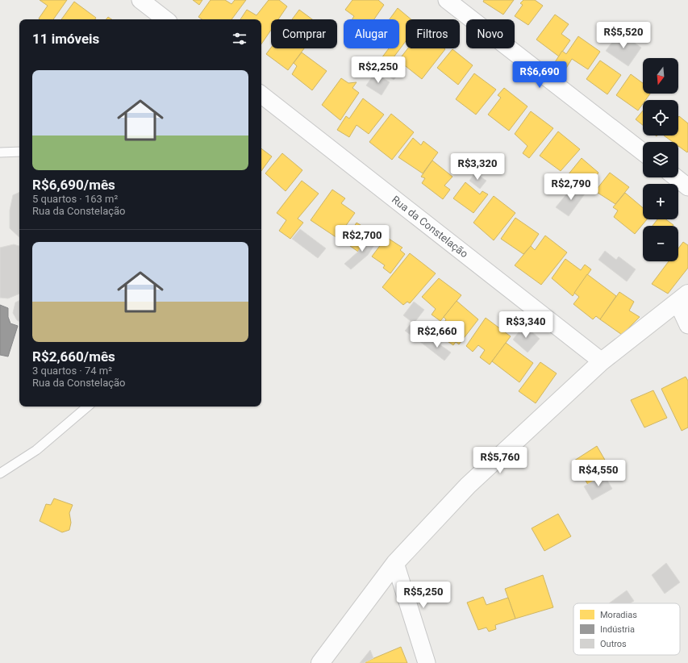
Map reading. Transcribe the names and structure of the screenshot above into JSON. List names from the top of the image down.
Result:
{
  "streets": {
    "street": ["Rua da Constelação"]
  },
  "legend": ["Moradias", "Indústria", "Outros"],
  "north": "bottom",
  "page": {
    "chip": [
      "Comprar",
      "Alugar",
      "Filtros",
      "Novo"
    ],
    "heading": "11 imóveis",
    "price": [
      "R$5,520",
      "R$2,250",
      "R$6,690",
      "R$3,320",
      "R$2,790",
      "R$2,700",
      "R$3,340",
      "R$2,660",
      "R$5,760",
      "R$4,550",
      "R$5,250"
    ],
    "map_buttons": ["+", "−"],
    "list": [
      {
        "name": "R$6,690/mês",
        "note": "5 quartos · 163 m² · Rua da Constelação"
      },
      {
        "name": "R$2,660/mês",
        "note": "3 quartos · 74 m² · Rua da Constelação"
      }
    ]
  }
}
